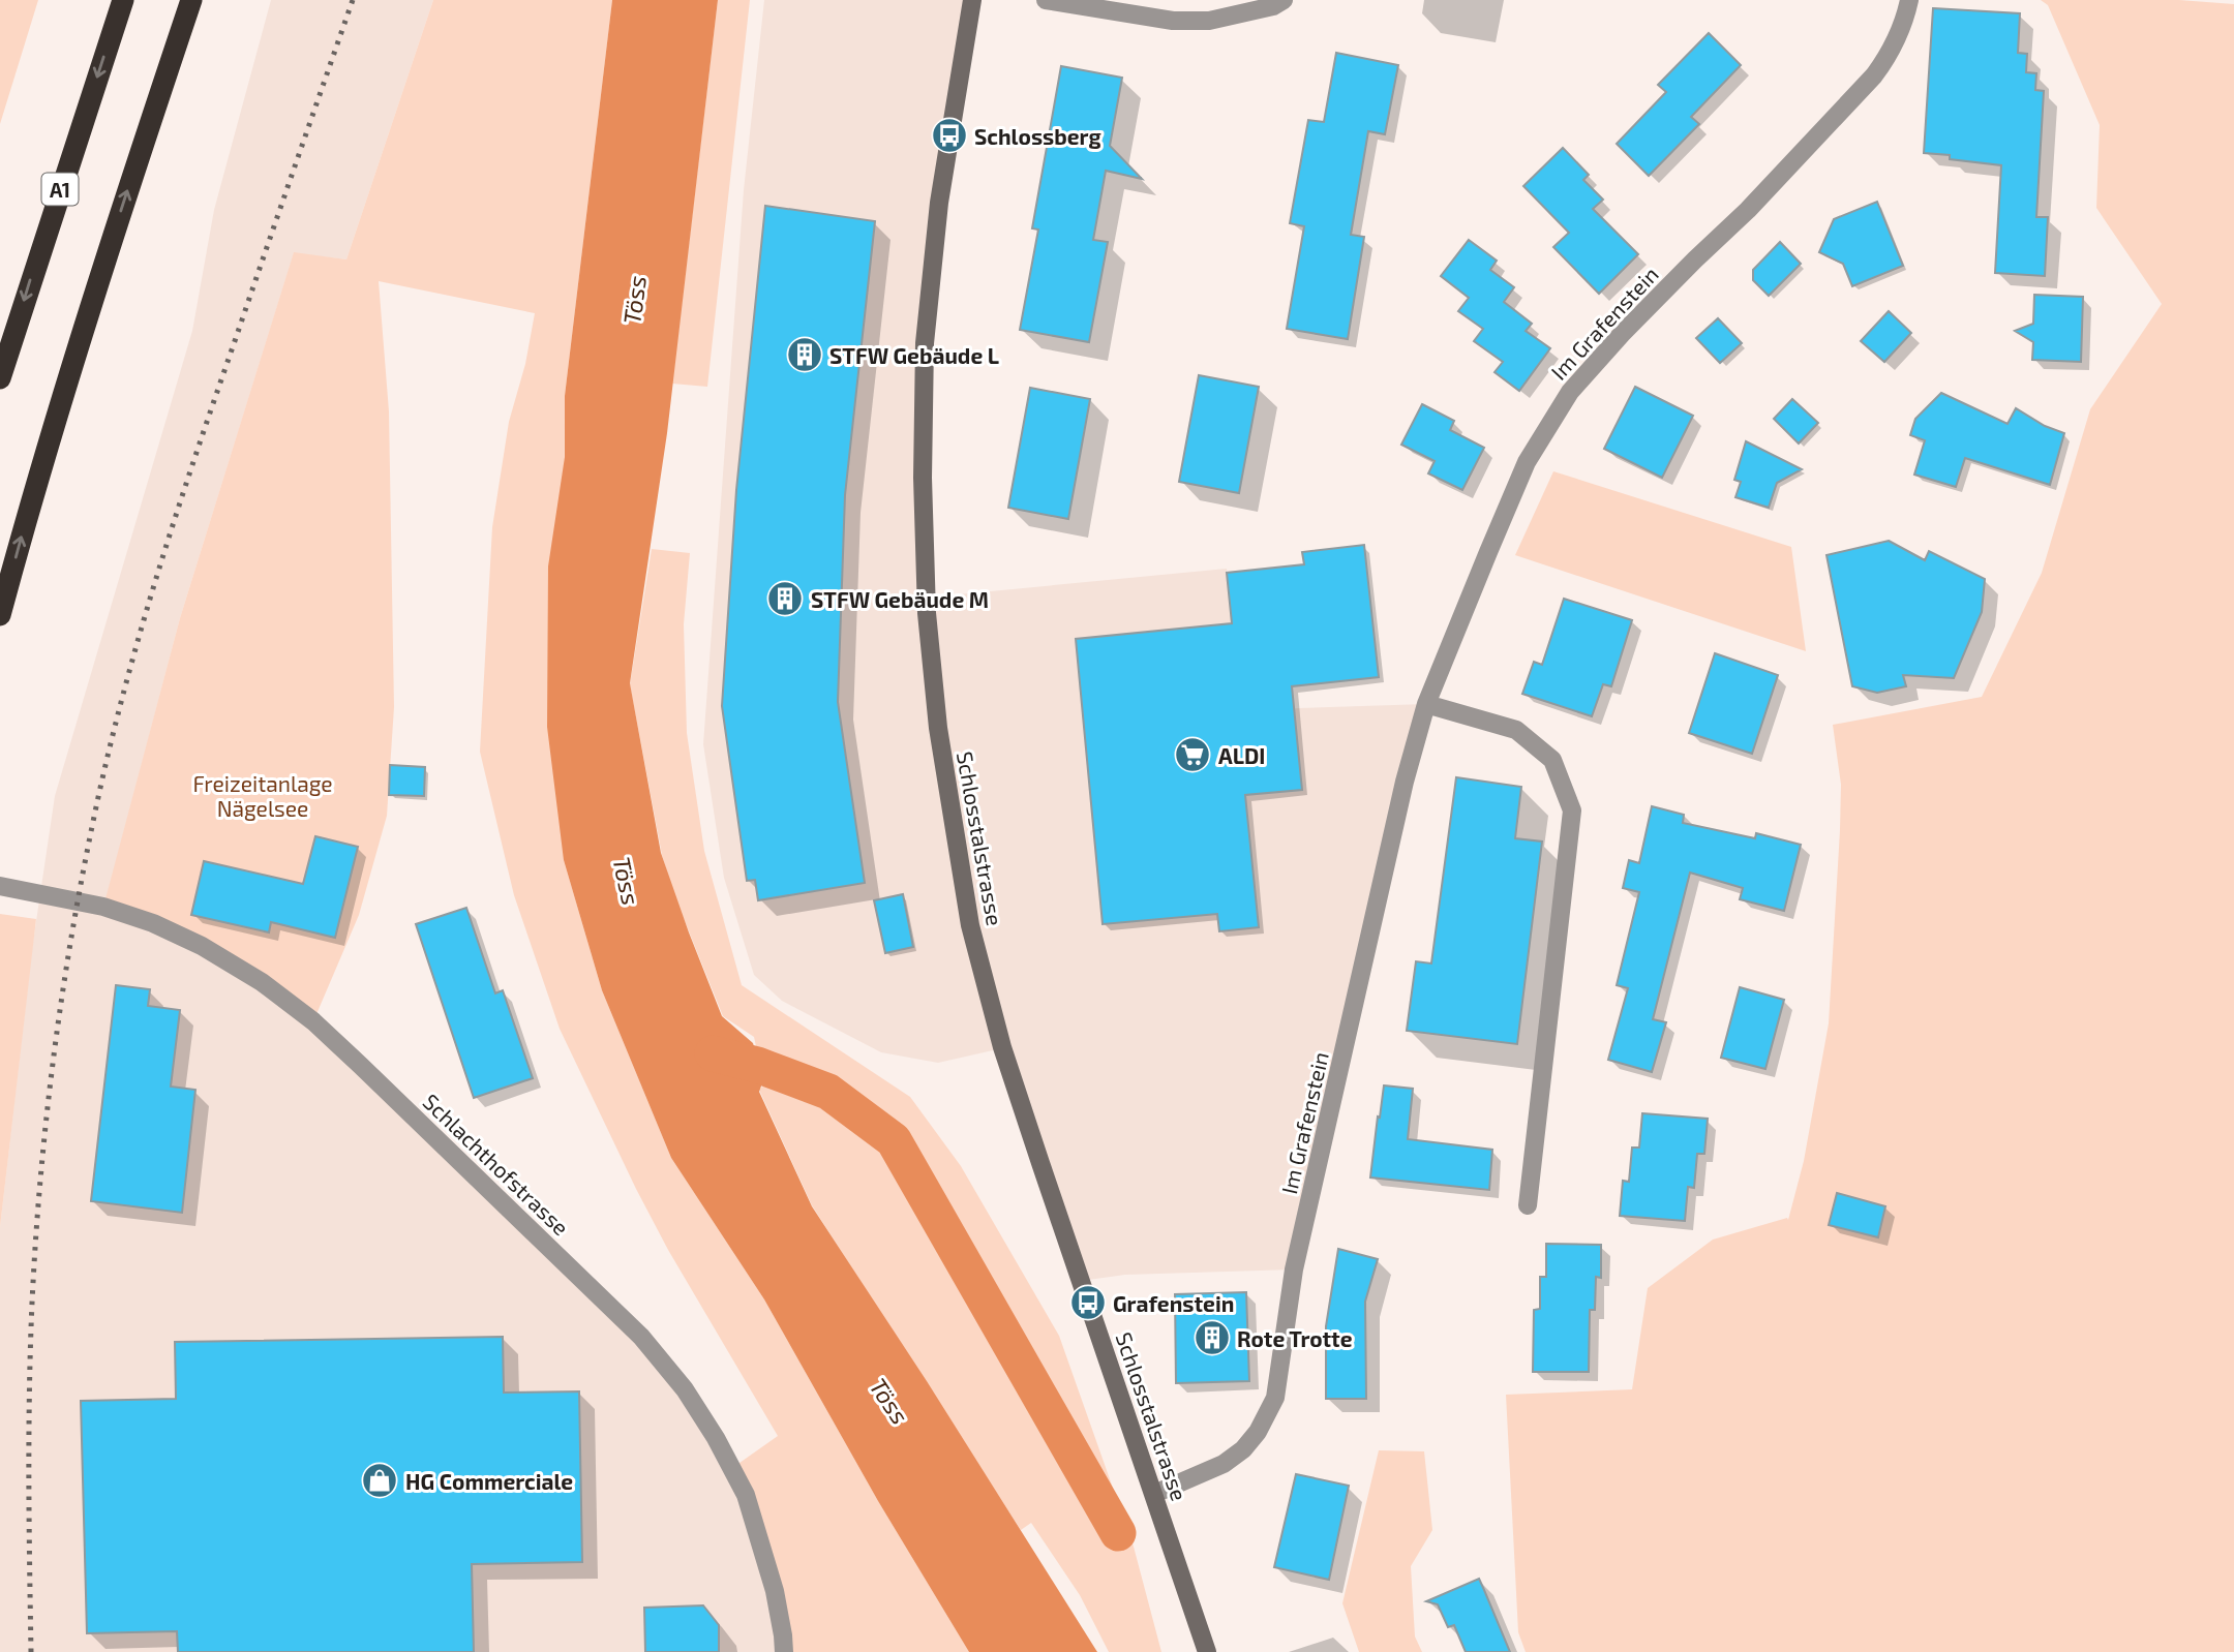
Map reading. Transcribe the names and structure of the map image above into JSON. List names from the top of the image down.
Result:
{
  "streets": {
    "highway": ["A1"],
    "main road": ["Schlosstalstrasse"],
    "street": ["Im Grafenstein", "Schlachthofstrasse"]
  },
  "crossings": [
    ["Im Grafenstein", "Schlosstalstrasse"]
  ],
  "water": ["Töss"],
  "parks": ["Freizeitanlage Nägelsee"],
  "places": {
    "bus stop": ["Schlossberg", "Grafenstein"],
    "building": ["STFW Gebäude L", "STFW Gebäude M", "Rote Trotte"],
    "supermarket": ["ALDI"],
    "shop": ["HG Commerciale"]
  }
}
